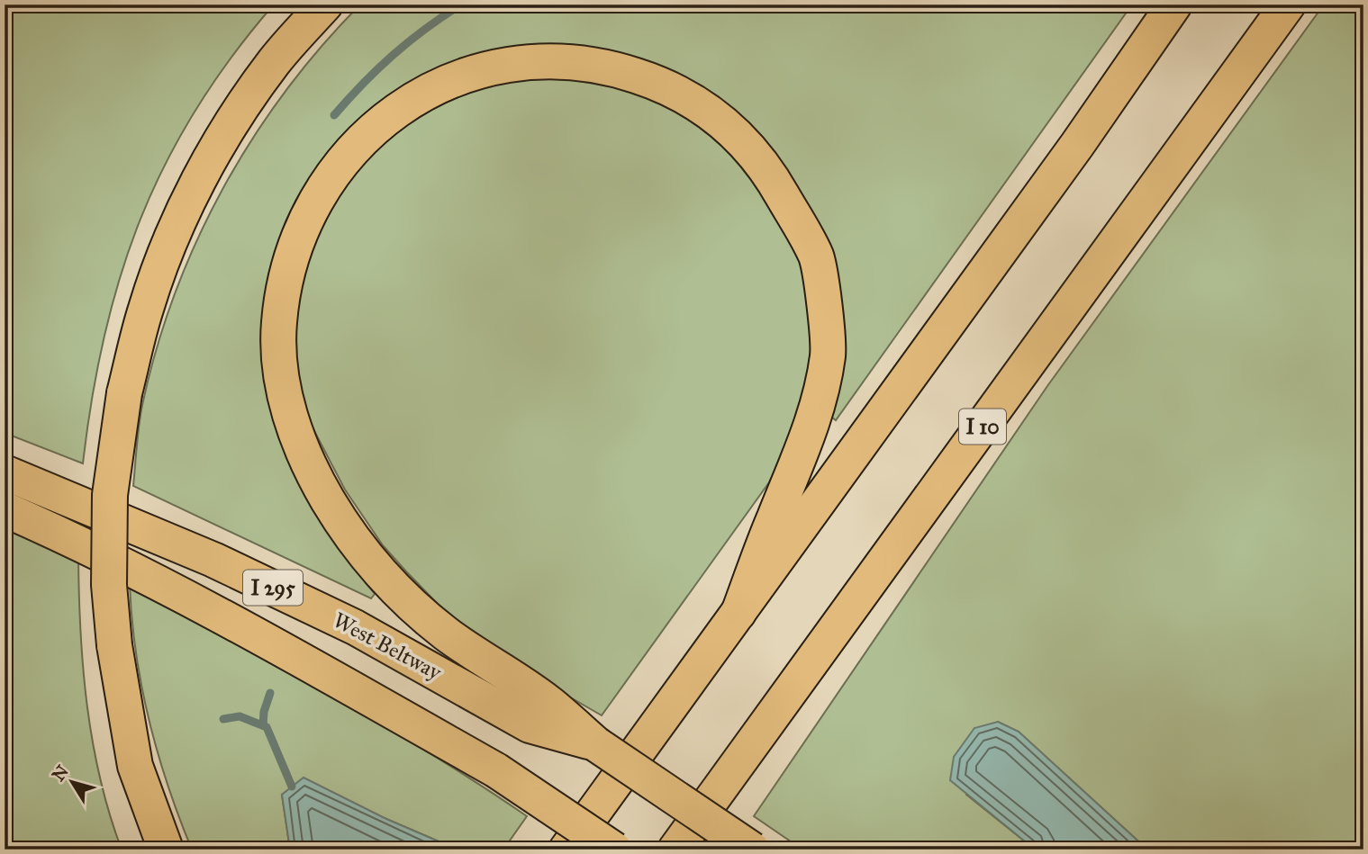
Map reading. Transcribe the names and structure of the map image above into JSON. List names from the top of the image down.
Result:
{
  "streets": {
    "highway": ["I 10", "I 295", "West Beltway"]
  },
  "north": "top left"
}
